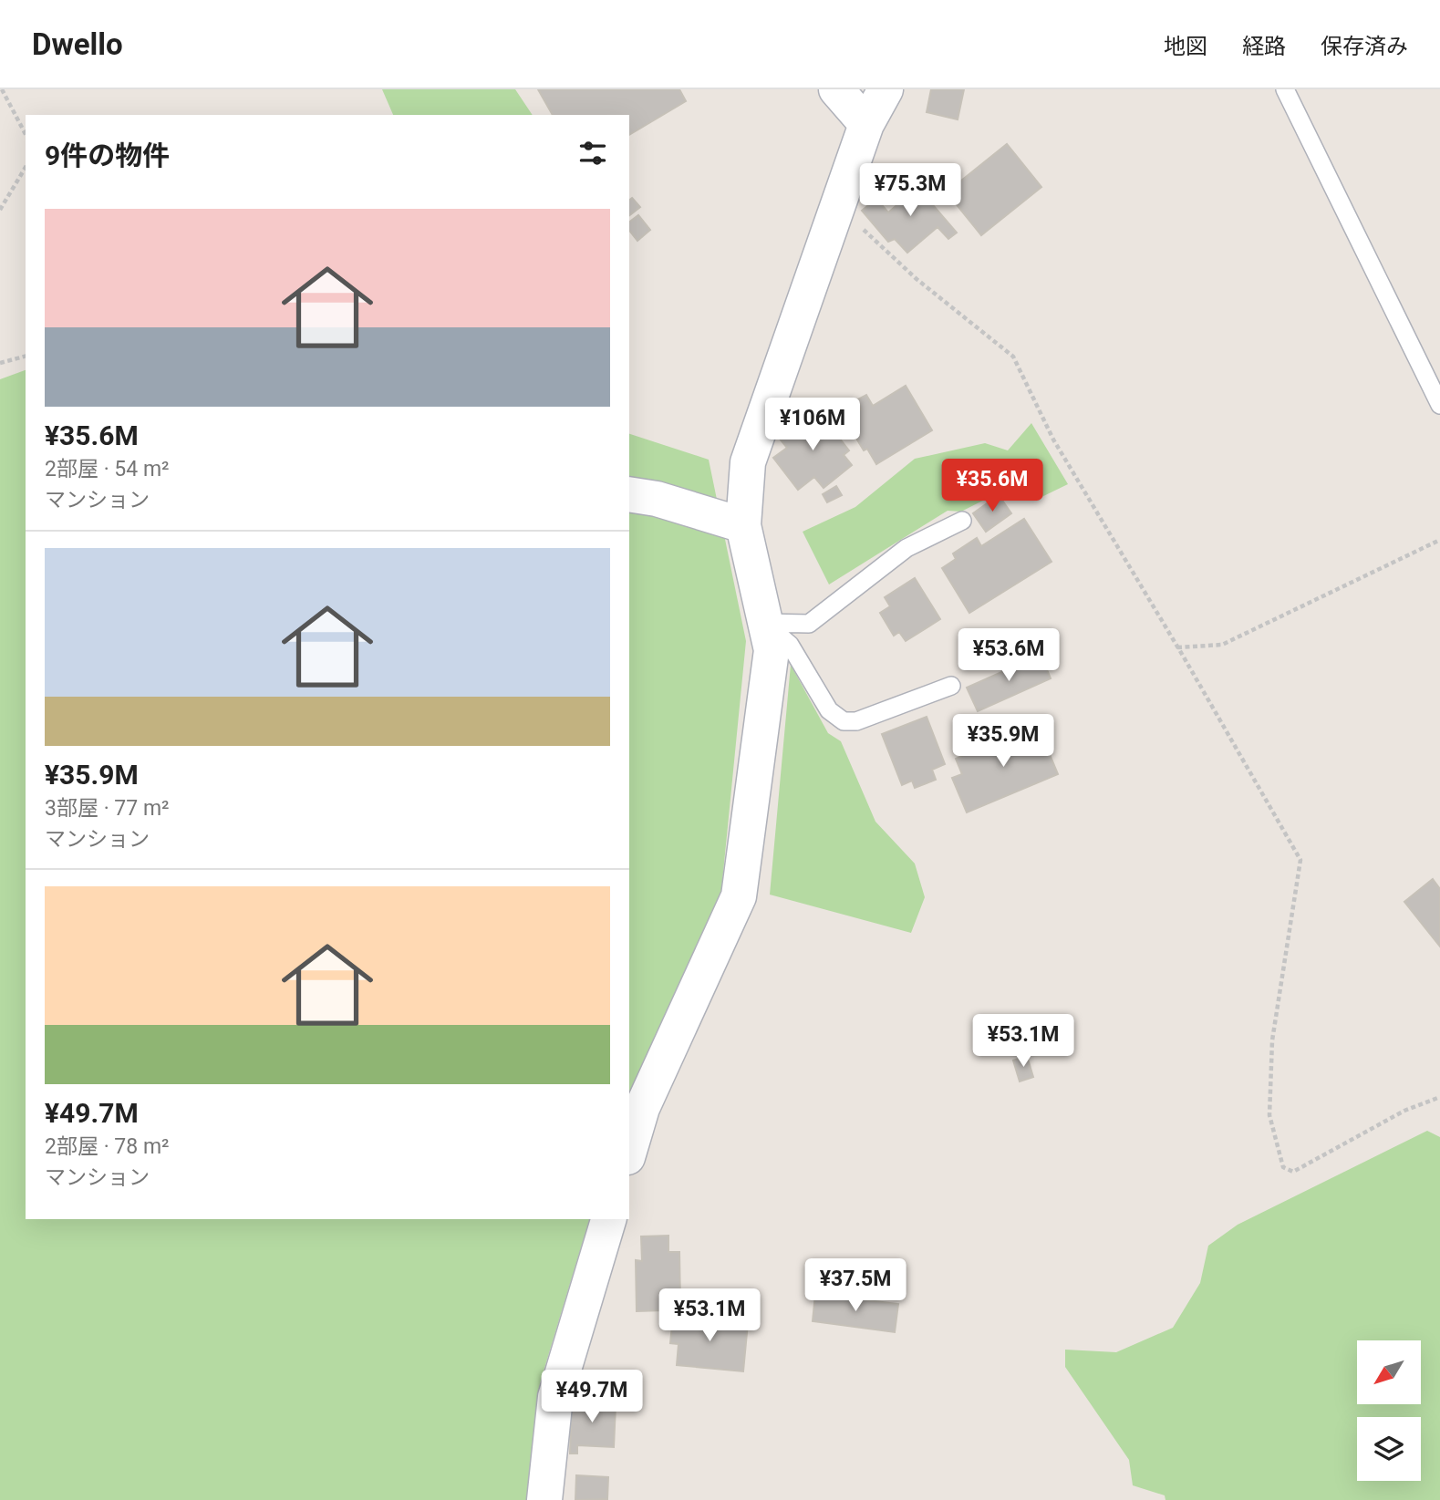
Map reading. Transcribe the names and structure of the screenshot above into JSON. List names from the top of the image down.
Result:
{
  "north": "bottom left",
  "page": {
    "header": "Dwello",
    "nav": ["地図", "経路", "保存済み"],
    "heading": "9件の物件",
    "price": [
      "¥75.3M",
      "¥106M",
      "¥35.6M",
      "¥53.6M",
      "¥35.9M",
      "¥53.1M",
      "¥37.5M",
      "¥53.1M",
      "¥49.7M"
    ],
    "list": [
      {
        "name": "¥35.6M",
        "note": "2部屋 · 54 m² · マンション"
      },
      {
        "name": "¥35.9M",
        "note": "3部屋 · 77 m² · マンション"
      },
      {
        "name": "¥49.7M",
        "note": "2部屋 · 78 m² · マンション"
      }
    ]
  }
}
